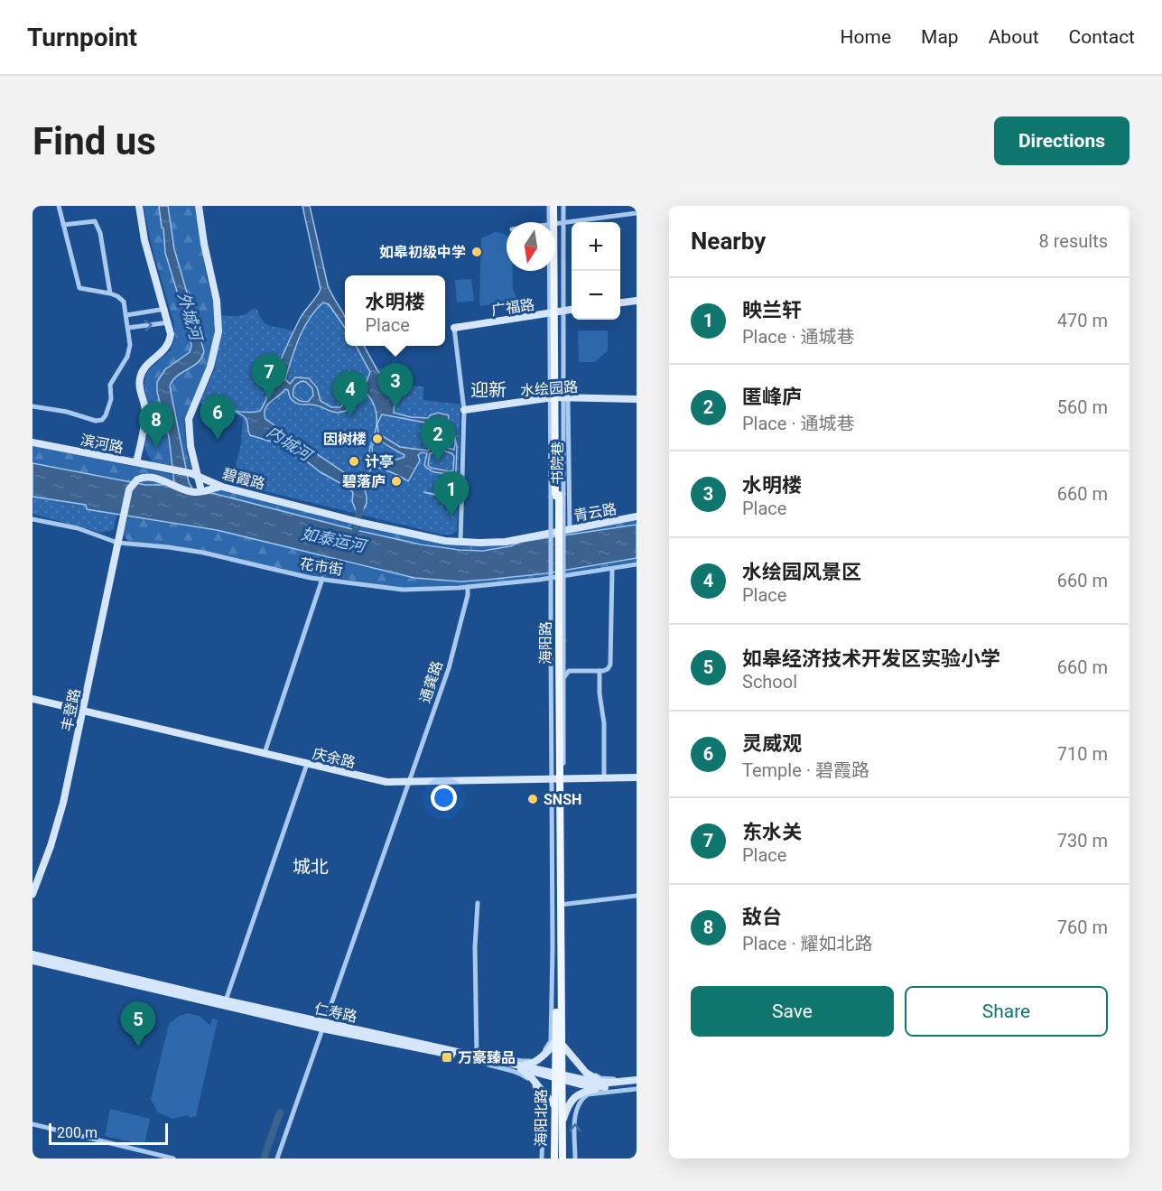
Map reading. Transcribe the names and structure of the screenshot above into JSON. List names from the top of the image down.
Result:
{
  "streets": {
    "main road": ["海阳路", "海阳北路"],
    "street": [
      "广福路",
      "水绘园路",
      "滨河路",
      "书院巷",
      "碧霞路",
      "青云路",
      "花市街",
      "通龚路",
      "丰登路",
      "庆余路",
      "仁寿路"
    ]
  },
  "crossings": [
    ["广福路", "海阳路"],
    ["水绘园路", "书院巷"],
    ["水绘园路", "海阳路"],
    ["滨河路", "碧霞路"],
    ["书院巷", "青云路"],
    ["书院巷", "海阳路"],
    ["碧霞路", "青云路"],
    ["花市街", "通龚路"],
    ["花市街", "丰登路"],
    ["海阳路", "庆余路"],
    ["海阳路", "仁寿路"],
    ["海阳路", "海阳北路"],
    ["通龚路", "庆余路"],
    ["通龚路", "仁寿路"],
    ["丰登路", "庆余路"],
    ["仁寿路", "海阳北路"]
  ],
  "districts": ["迎新", "城北"],
  "water": ["外城河", "内城河", "如泰运河"],
  "places": {
    "other": [
      "如皋初级中学",
      "因树楼",
      "计亭",
      "碧落庐",
      "SNSH"
    ],
    "transit": ["万豪臻品"]
  },
  "scale_bar": "200 m",
  "north": "bottom",
  "page": {
    "header": "Turnpoint",
    "nav": [
      "Home",
      "Map",
      "About",
      "Contact"
    ],
    "buttons": [
      "Directions",
      ["Save", "Share"]
    ],
    "title": "Find us",
    "heading": ["Nearby", "8 results"],
    "map_buttons": ["+", "−"],
    "popup": ["水明楼", "Place"],
    "list": [
      {
        "mark": "1",
        "name": "映兰轩",
        "note": "Place · 通城巷",
        "value": "470 m"
      },
      {
        "mark": "2",
        "name": "匿峰庐",
        "note": "Place · 通城巷",
        "value": "560 m"
      },
      {
        "mark": "3",
        "name": "水明楼",
        "note": "Place",
        "value": "660 m"
      },
      {
        "mark": "4",
        "name": "水绘园风景区",
        "note": "Place",
        "value": "660 m"
      },
      {
        "mark": "5",
        "name": "如皋经济技术开发区实验小学",
        "note": "School",
        "value": "660 m"
      },
      {
        "mark": "6",
        "name": "灵威观",
        "note": "Temple · 碧霞路",
        "value": "710 m"
      },
      {
        "mark": "7",
        "name": "东水关",
        "note": "Place",
        "value": "730 m"
      },
      {
        "mark": "8",
        "name": "敌台",
        "note": "Place · 耀如北路",
        "value": "760 m"
      }
    ],
    "pins": [
      "7",
      "3",
      "4",
      "6",
      "8",
      "2",
      "1",
      "5"
    ],
    "scale": "200 m"
  }
}
